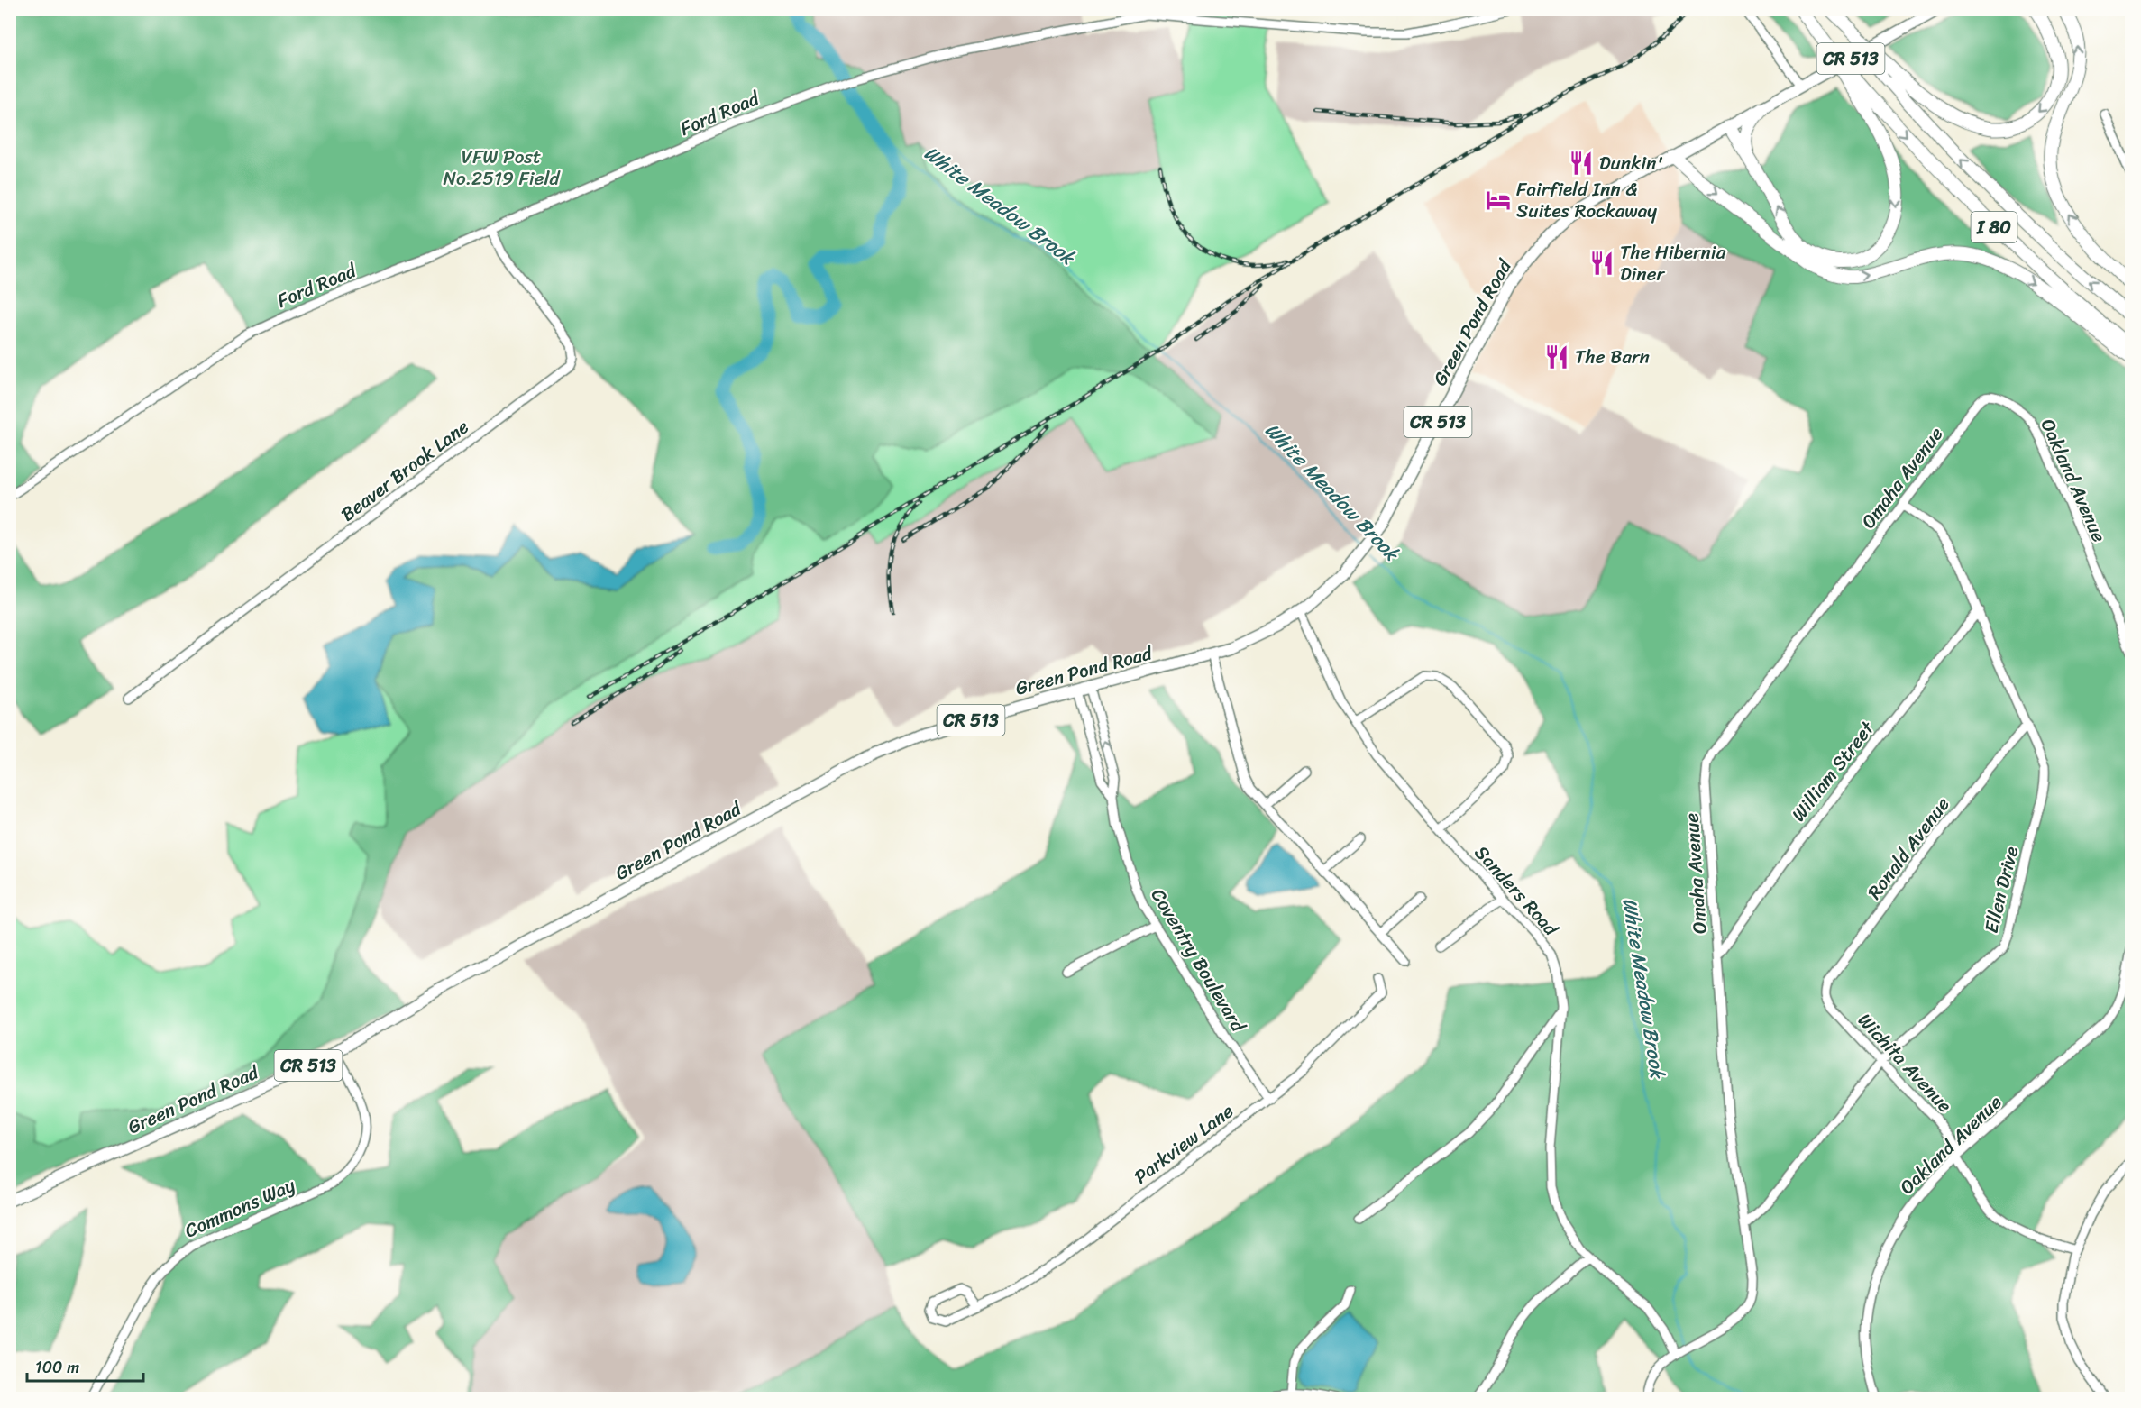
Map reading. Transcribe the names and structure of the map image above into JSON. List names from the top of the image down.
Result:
{
  "streets": {
    "highway": ["I 80"],
    "main road": ["CR 513", "Green Pond Road"],
    "street": [
      "Ford Road",
      "Beaver Brook Lane",
      "Omaha Avenue",
      "Oakland Avenue",
      "William Street",
      "Ronald Avenue",
      "Ellen Drive",
      "Sanders Road",
      "Coventry Boulevard",
      "Wichita Avenue",
      "Parkview Lane",
      "Commons Way"
    ]
  },
  "crossings": [
    ["Ford Road", "Beaver Brook Lane"],
    ["Green Pond Road", "Sanders Road"],
    ["Green Pond Road", "Coventry Boulevard"],
    ["Green Pond Road", "Commons Way"],
    ["Omaha Avenue", "Oakland Avenue"],
    ["Omaha Avenue", "William Street"],
    ["Omaha Avenue", "Ellen Drive"],
    ["Omaha Avenue", "Sanders Road"],
    ["Oakland Avenue", "Wichita Avenue"],
    ["William Street", "Ellen Drive"],
    ["Ronald Avenue", "Ellen Drive"],
    ["Ronald Avenue", "Wichita Avenue"],
    ["Ellen Drive", "Wichita Avenue"],
    ["Coventry Boulevard", "Parkview Lane"]
  ],
  "water": ["White Meadow Brook"],
  "parks": ["VFW Post No.2519 Field"],
  "places": {
    "restaurant": ["Dunkin'", "The Hibernia Diner", "The Barn"],
    "hotel": ["Fairfield Inn & Suites Rockaway"]
  },
  "scale_bar": "100 m"
}
